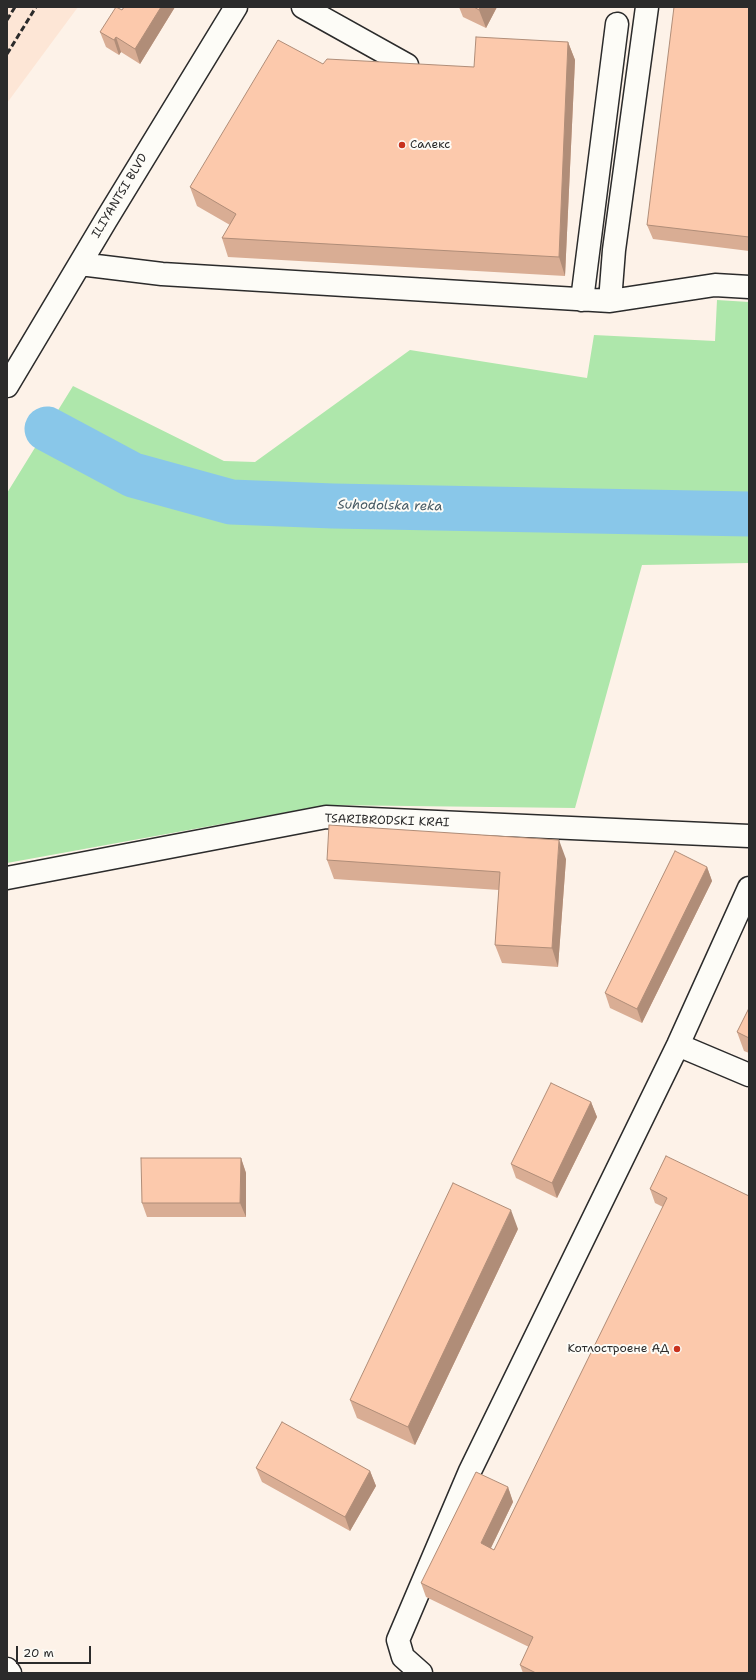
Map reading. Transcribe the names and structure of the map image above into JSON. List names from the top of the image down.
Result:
{
  "streets": {
    "street": ["ILIYANTSI BLVD", "TSARIBRODSKI KRAI"]
  },
  "water": ["Suhodolska reka"],
  "places": ["Салекс", "Котлостроене АД"],
  "scale_bar": "20 m"
}
